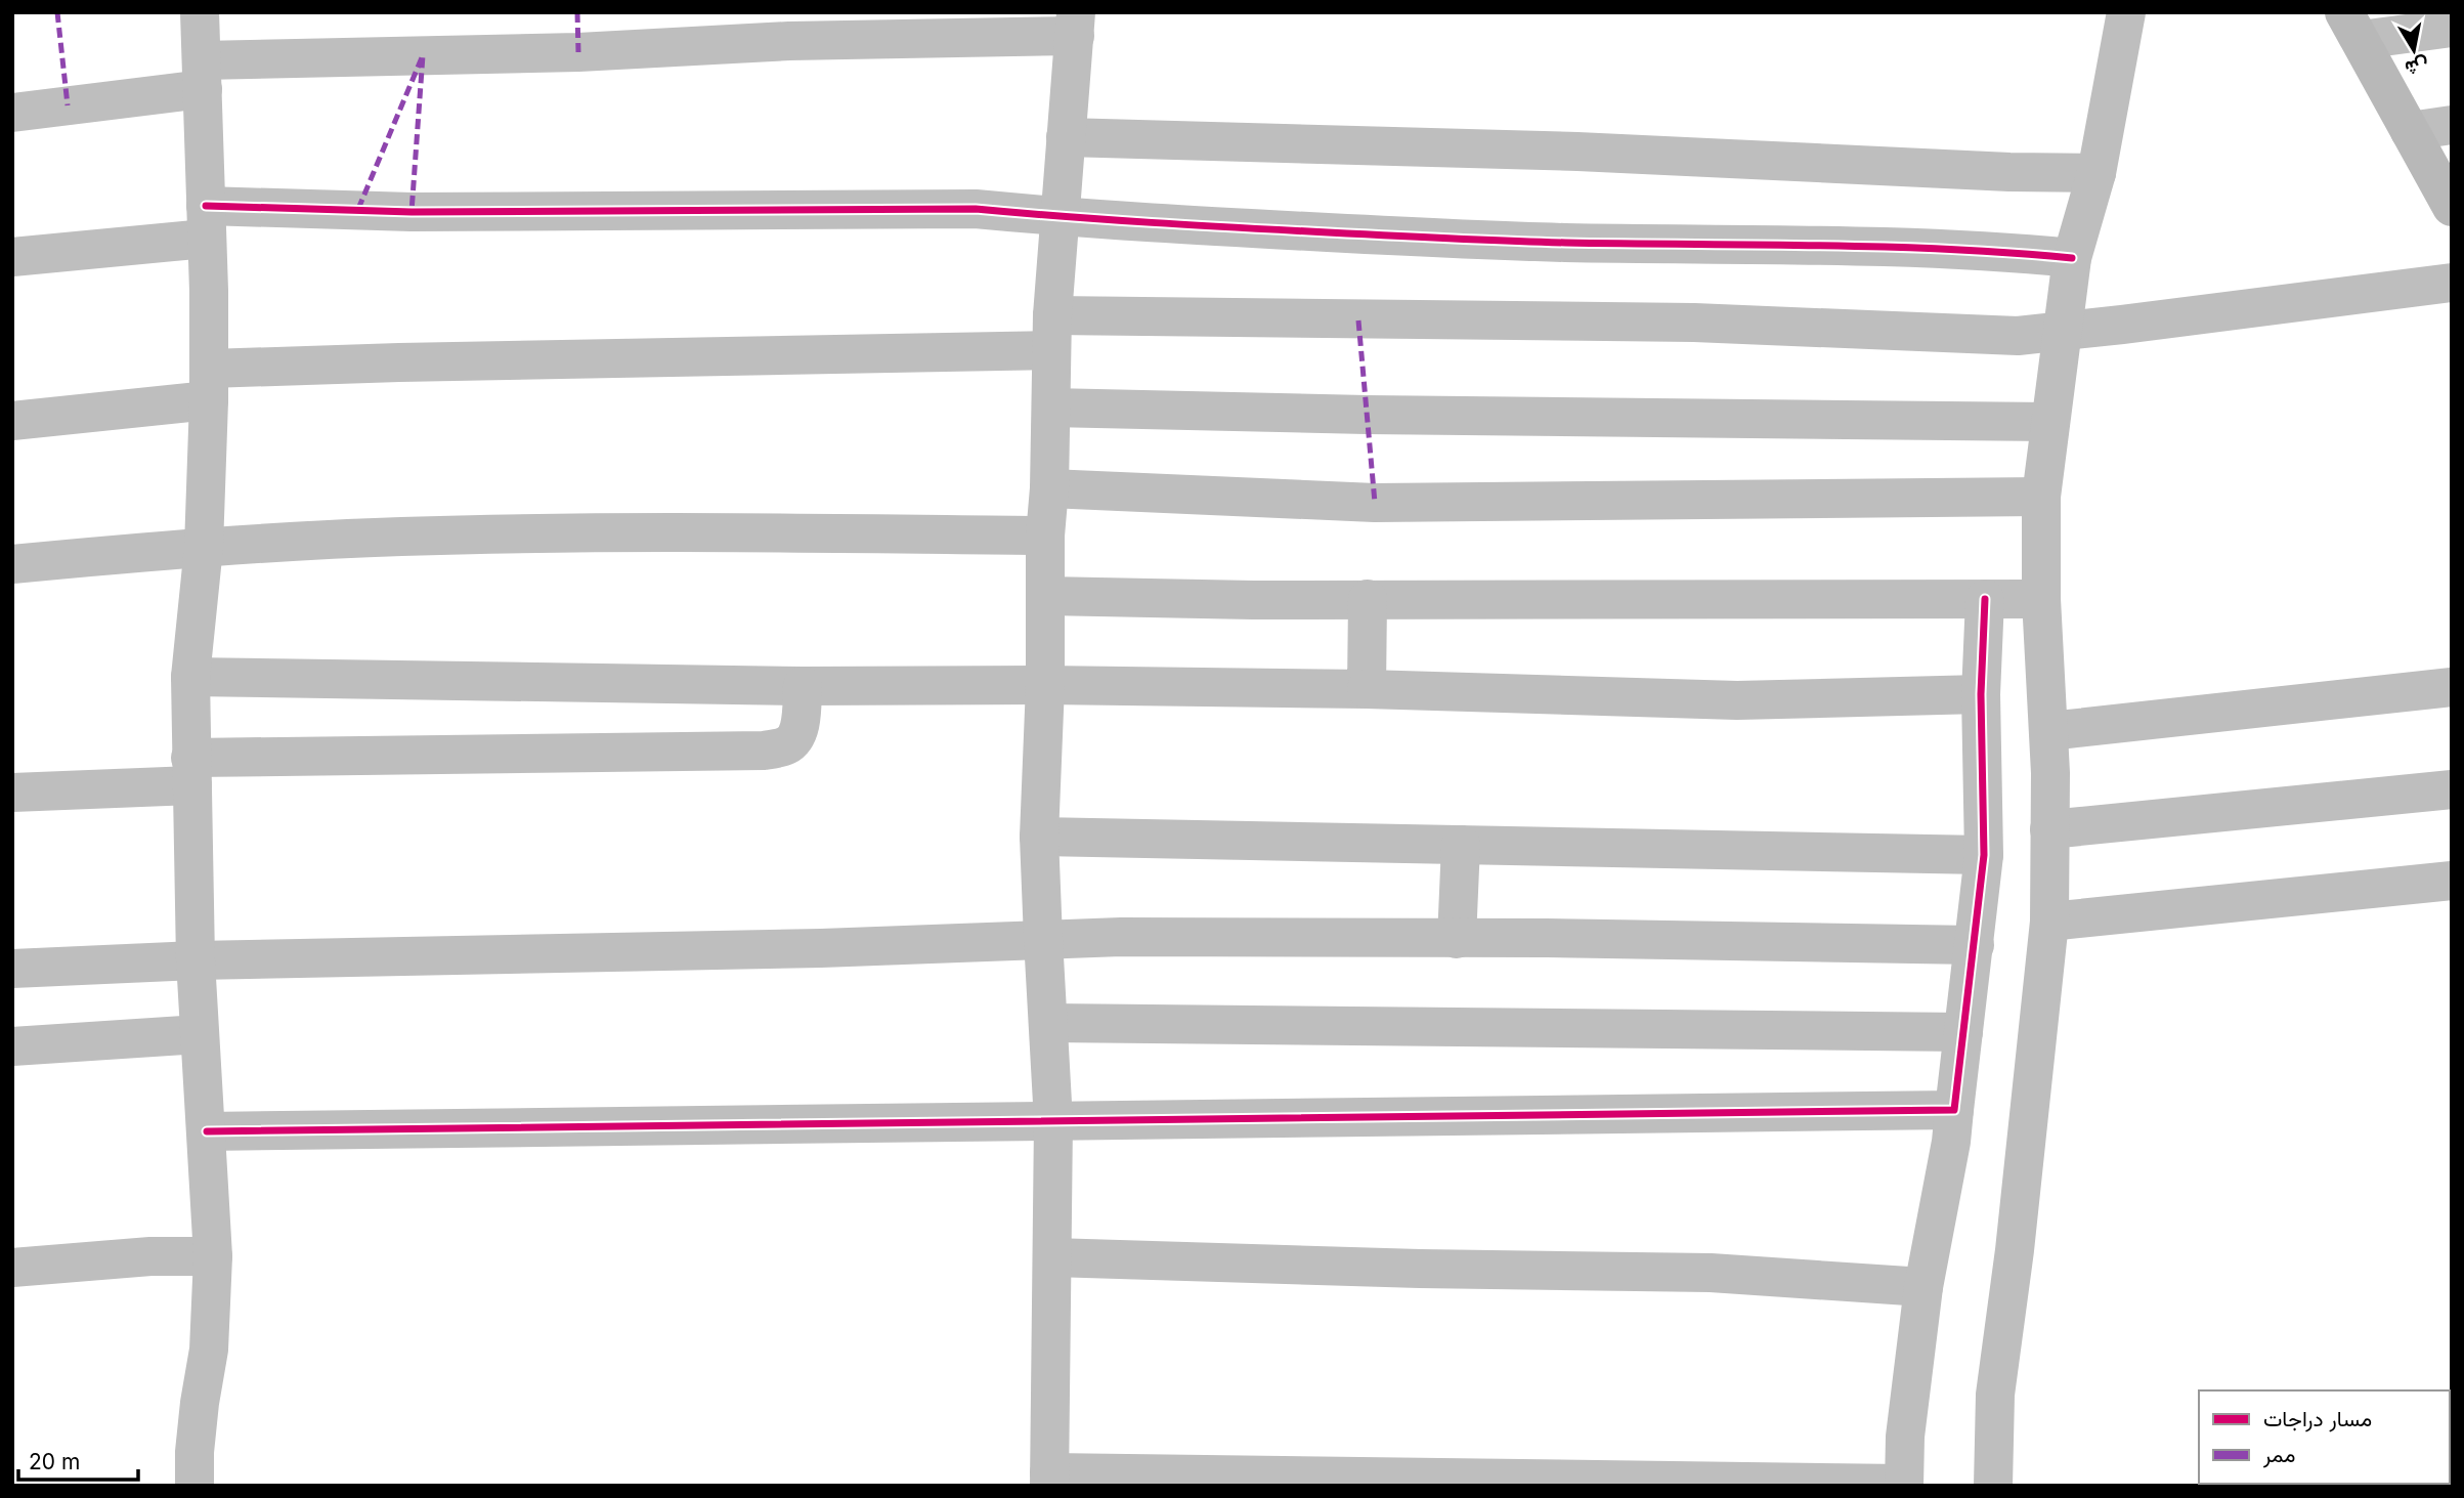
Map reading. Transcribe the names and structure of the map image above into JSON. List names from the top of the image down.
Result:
{
  "legend": ["مسار دراجات", "ممر"],
  "scale_bar": "20 m",
  "north": "bottom"
}
